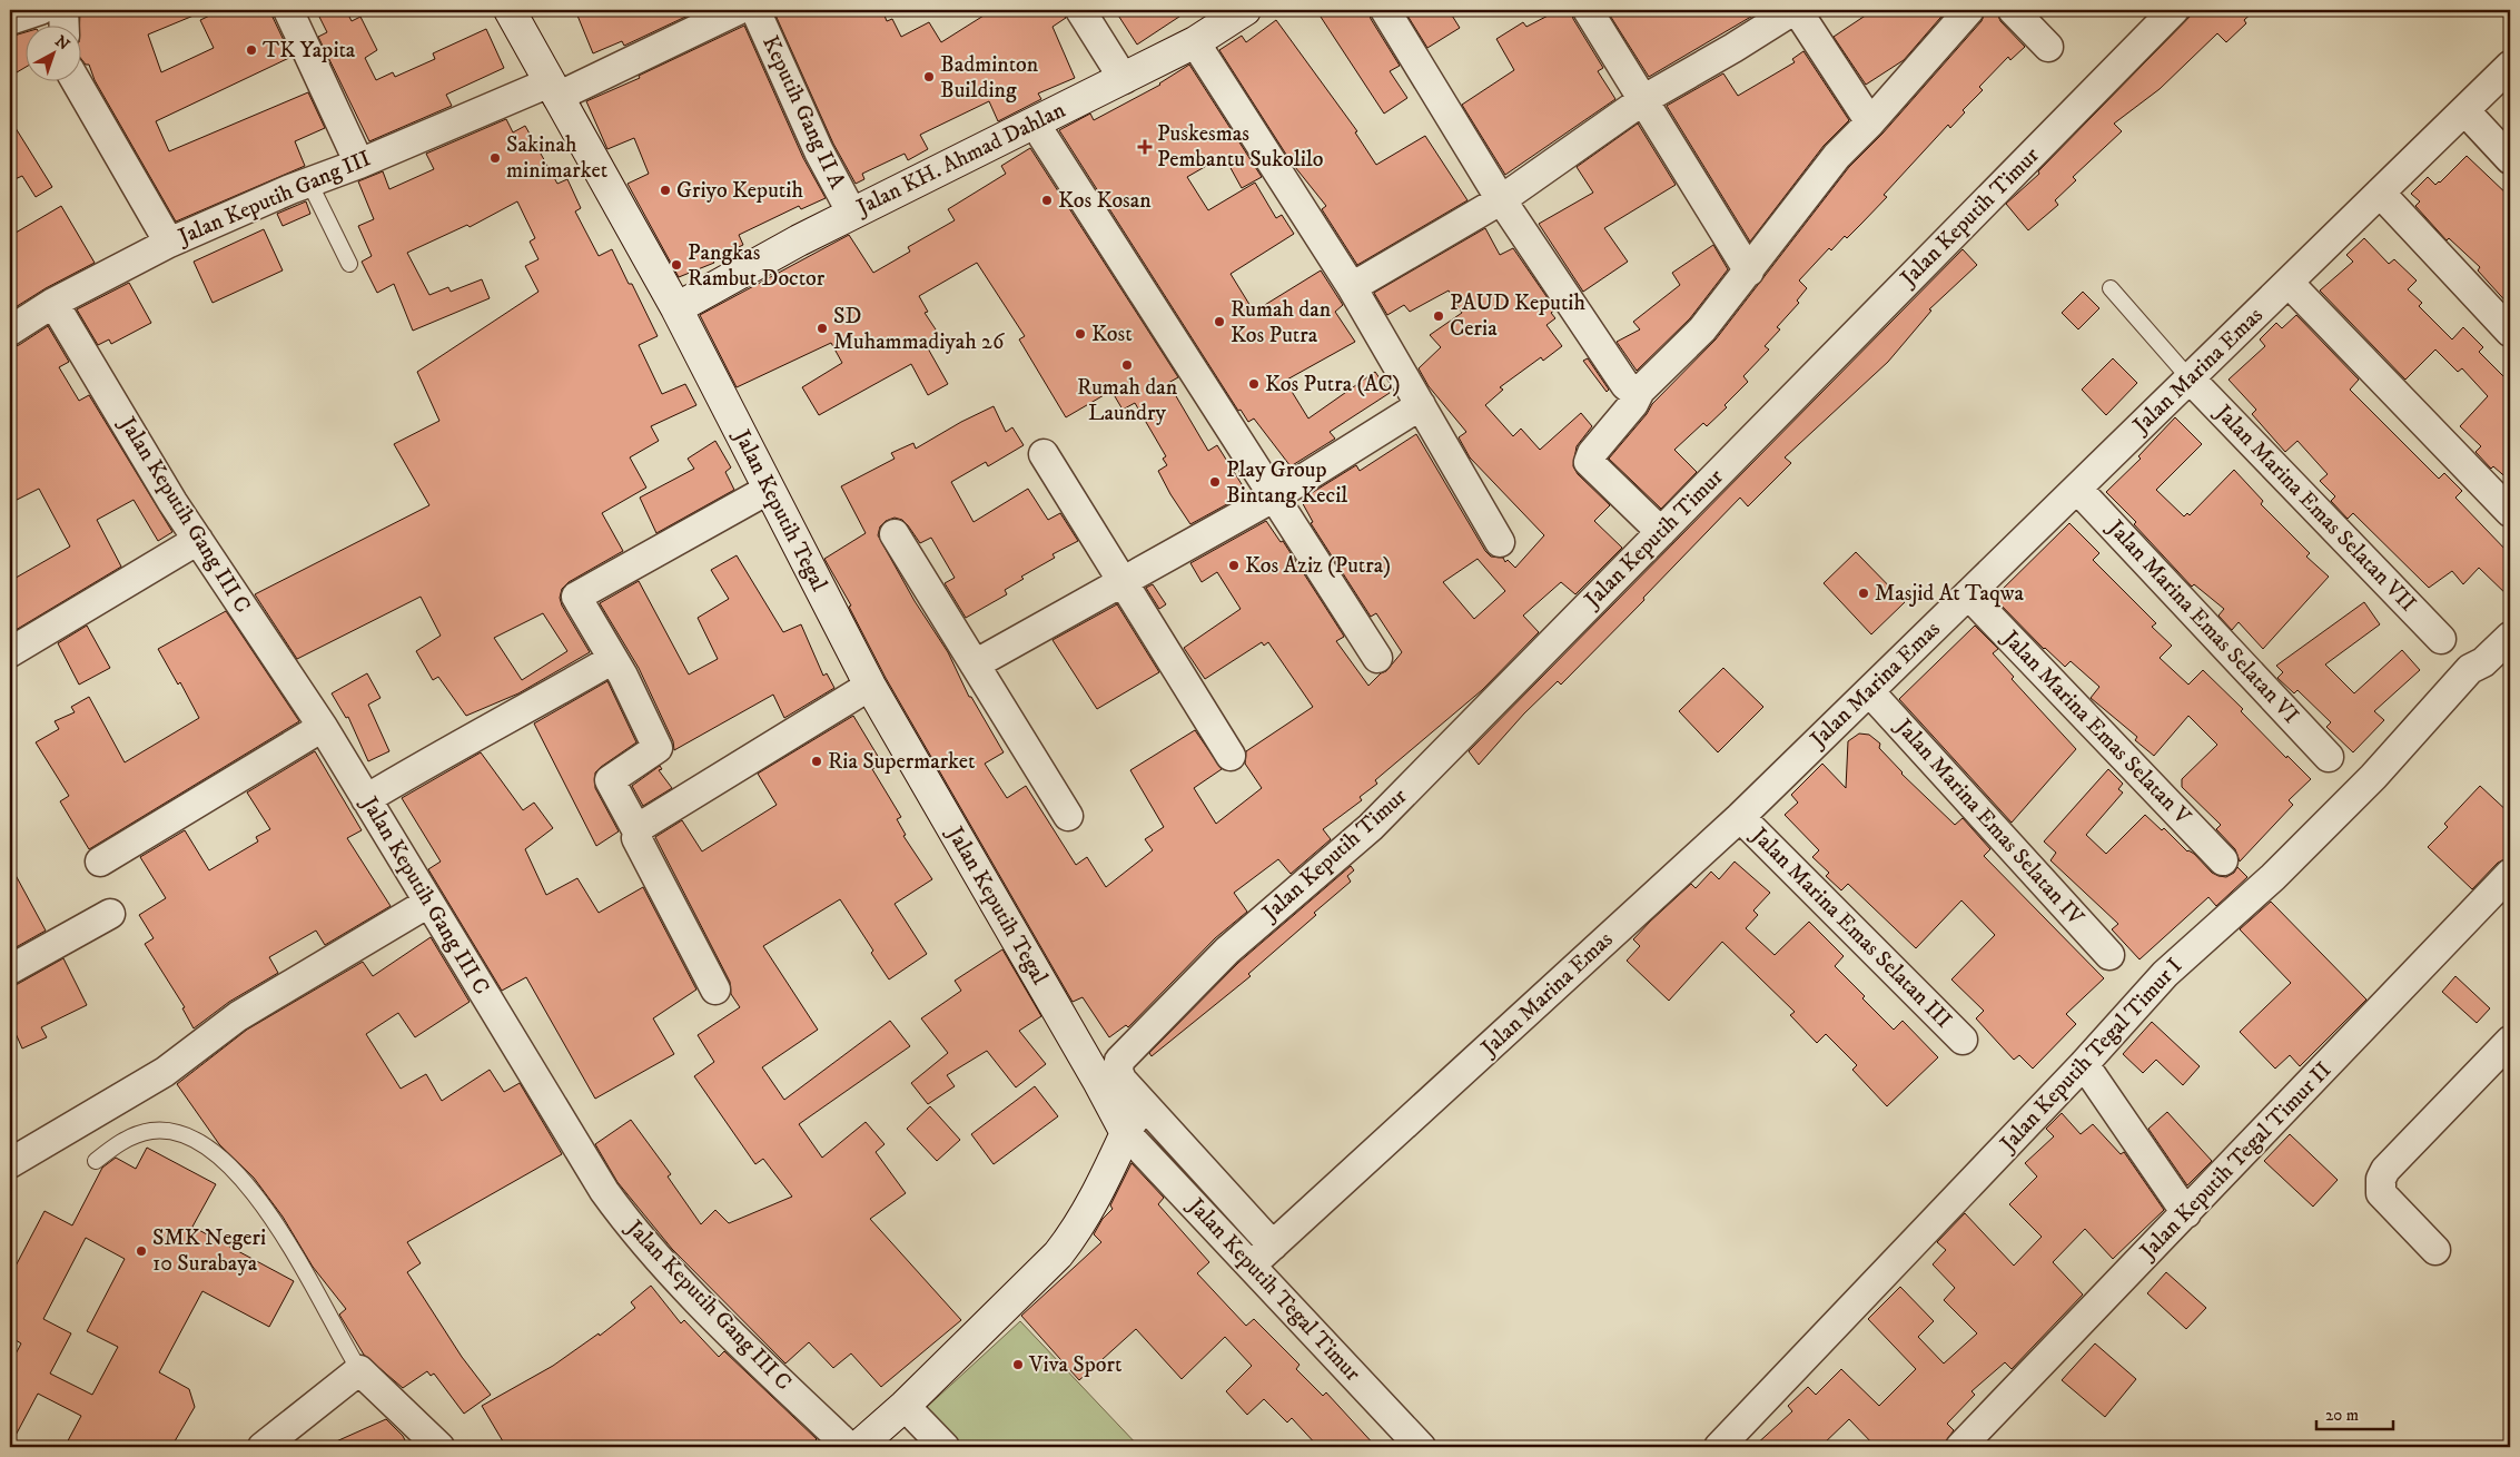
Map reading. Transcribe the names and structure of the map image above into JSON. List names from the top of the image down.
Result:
{
  "streets": {
    "main road": ["Jalan KH. Ahmad Dahlan", "Jalan Keputih Tegal"],
    "street": [
      "Keputih Gang II A",
      "Jalan Keputih Gang III",
      "Jalan Keputih Timur",
      "Jalan Marina Emas",
      "Jalan Marina Emas Selatan VII",
      "Jalan Keputih Gang III C",
      "Jalan Marina Emas Selatan VI",
      "Jalan Marina Emas Selatan V",
      "Jalan Marina Emas Selatan IV",
      "Jalan Marina Emas Selatan III",
      "Jalan Keputih Tegal Timur I",
      "Jalan Keputih Tegal Timur II",
      "Jalan Keputih Tegal Timur"
    ]
  },
  "crossings": [
    ["Keputih Gang II A", "Jalan KH. Ahmad Dahlan"],
    ["Jalan KH. Ahmad Dahlan", "Jalan Keputih Tegal"],
    ["Jalan Keputih Gang III", "Jalan Keputih Tegal"],
    ["Jalan Keputih Gang III", "Jalan Keputih Gang III C"],
    ["Jalan Marina Emas", "Jalan Marina Emas Selatan VII"],
    ["Jalan Marina Emas", "Jalan Marina Emas Selatan VI"],
    ["Jalan Marina Emas", "Jalan Marina Emas Selatan V"],
    ["Jalan Marina Emas", "Jalan Marina Emas Selatan IV"],
    ["Jalan Marina Emas", "Jalan Marina Emas Selatan III"],
    ["Jalan Marina Emas", "Jalan Keputih Tegal Timur"],
    ["Jalan Keputih Tegal", "Jalan Keputih Tegal Timur"]
  ],
  "places": {
    "other": [
      "TK Yapita",
      "Badminton Building",
      "Sakinah minimarket",
      "Griyo Keputih",
      "Kos Kosan",
      "Pangkas Rambut Doctor",
      "PAUD Keputih Ceria",
      "Rumah dan Kos Putra",
      "SD Muhammadiyah 26",
      "Kost",
      "Rumah dan Laundry",
      "Kos Putra (AC)",
      "Play Group Bintang Kecil",
      "Kos Aziz (Putra)",
      "Masjid At Taqwa",
      "Ria Supermarket",
      "SMK Negeri 10 Surabaya",
      "Viva Sport"
    ],
    "health": ["Puskesmas Pembantu Sukolilo"]
  },
  "scale_bar": "20 m",
  "north": "top right"
}
